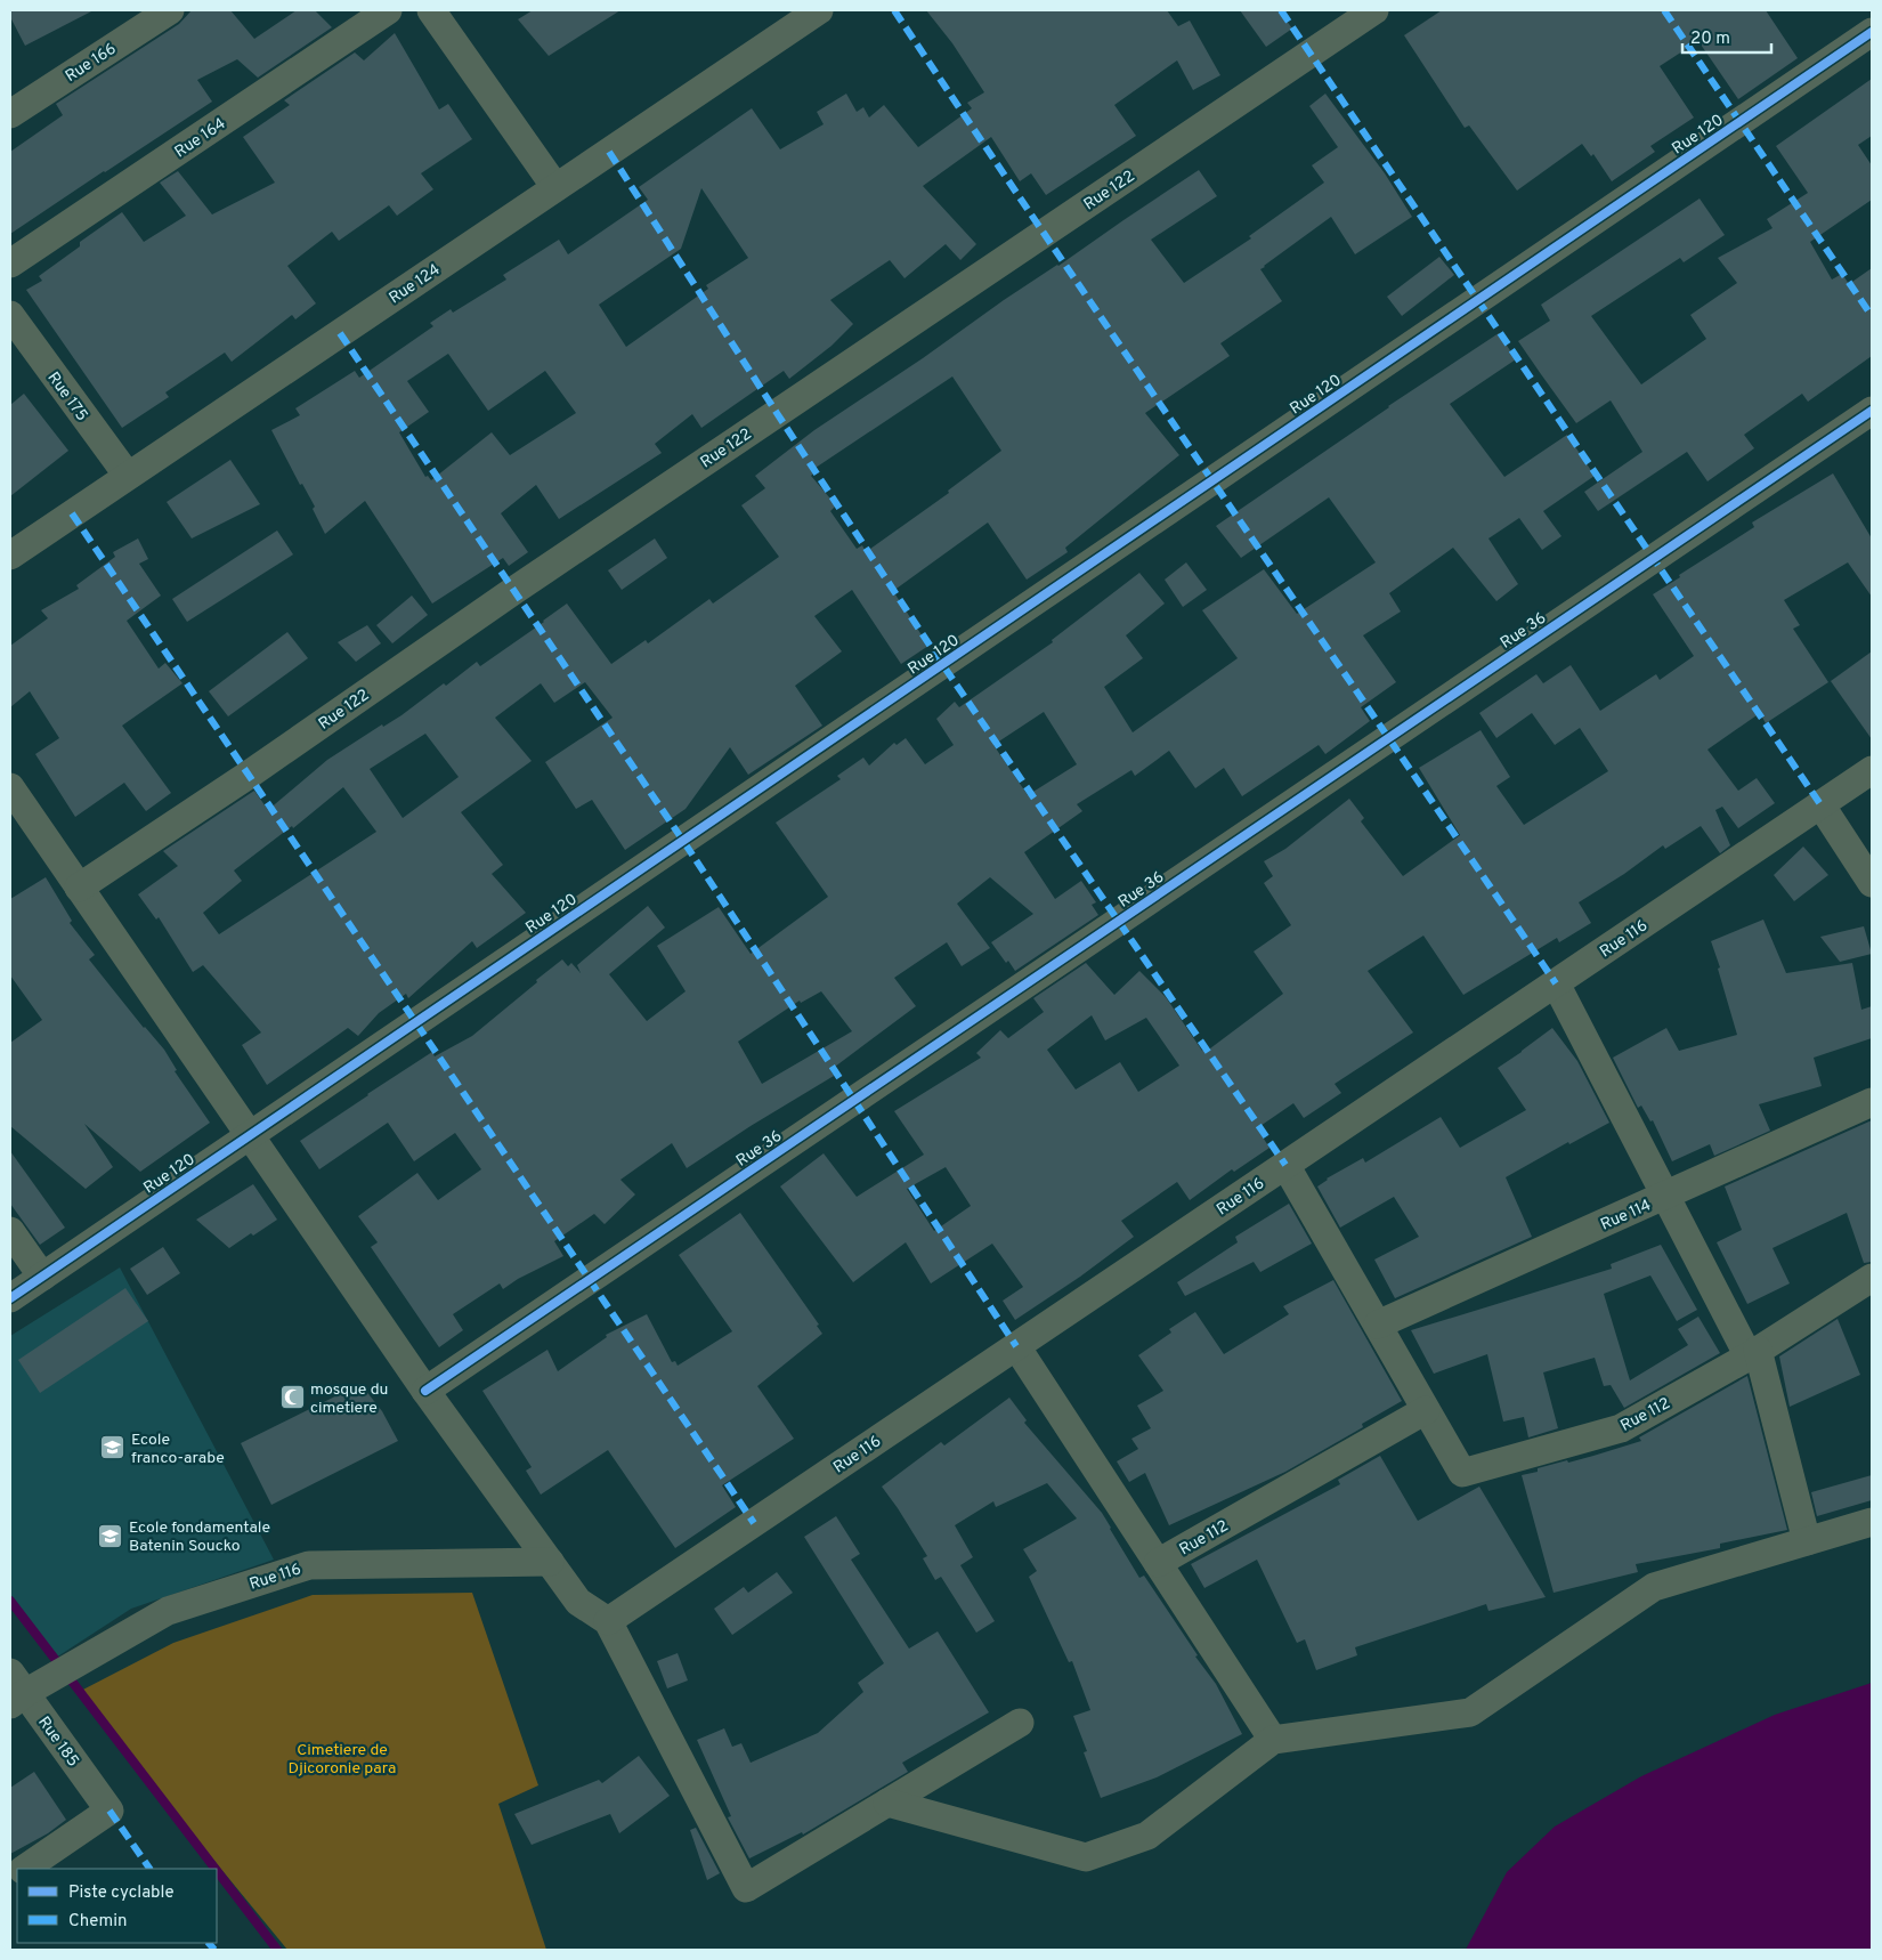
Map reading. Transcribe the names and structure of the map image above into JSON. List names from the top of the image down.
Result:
{
  "streets": {
    "street": [
      "Rue 166",
      "Rue 120",
      "Rue 164",
      "Rue 122",
      "Rue 124",
      "Rue 175",
      "Rue 36",
      "Rue 116",
      "Rue 114",
      "Rue 112",
      "Rue 185"
    ]
  },
  "crossings": [
    ["Rue 124", "Rue 175"],
    ["Rue 116", "Rue 112"],
    ["Rue 116", "Rue 185"],
    ["Rue 114", "Rue 112"]
  ],
  "parks": ["Cimetiere de Djicoronie para"],
  "places": {
    "mosque": ["mosque du cimetiere"],
    "school or university": ["Ecole franco-arabe", "Ecole fondamentale Batenin Soucko"]
  },
  "legend": ["Piste cyclable", "Chemin"],
  "scale_bar": "20 m"
}
